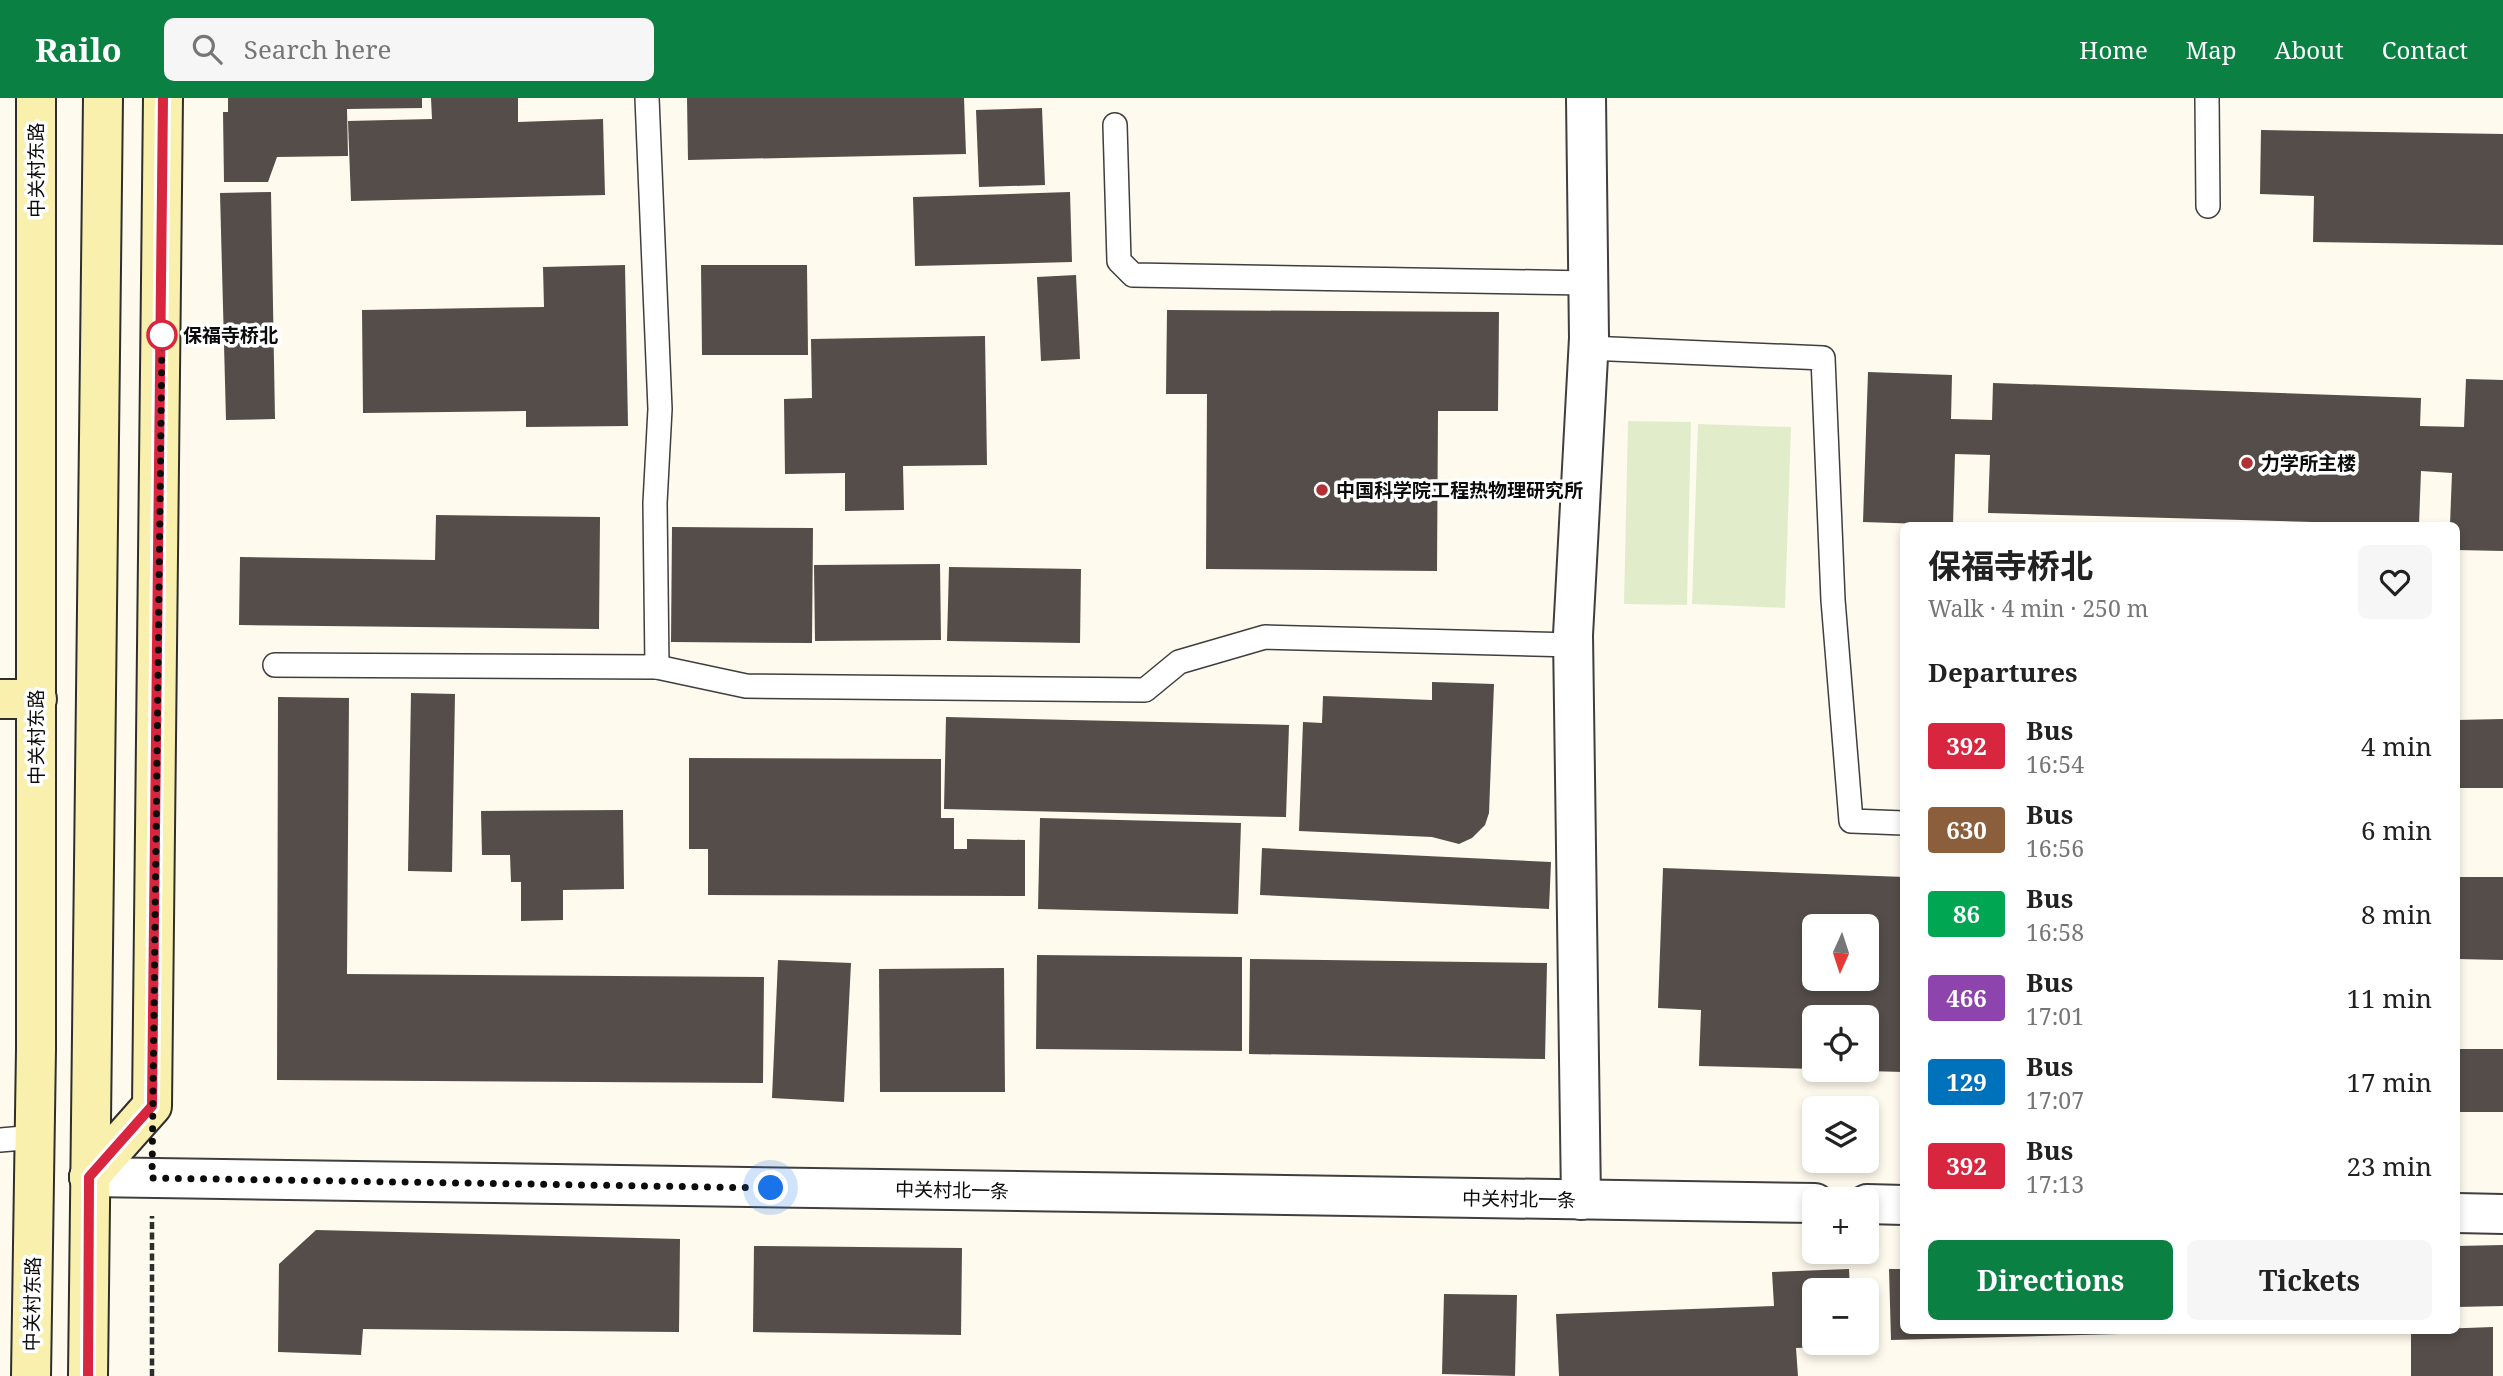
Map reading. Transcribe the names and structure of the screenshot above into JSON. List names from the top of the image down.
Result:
{
  "streets": {
    "main road": ["中关村东路"],
    "street": ["中关村北一条"]
  },
  "places": ["保福寺桥北", "力学所主楼", "中国科学院工程热物理研究所"],
  "lines": ["bus line 392"],
  "north": "bottom",
  "page": {
    "header": "Railo",
    "search": "Search here",
    "nav": [
      "Home",
      "Map",
      "About",
      "Contact"
    ],
    "heading": [
      ["保福寺桥北", "Walk · 4 min · 250 m"],
      "Departures"
    ],
    "list": [
      {
        "mark": "392",
        "name": "Bus",
        "note": "16:54",
        "value": "4 min"
      },
      {
        "mark": "630",
        "name": "Bus",
        "note": "16:56",
        "value": "6 min"
      },
      {
        "mark": "86",
        "name": "Bus",
        "note": "16:58",
        "value": "8 min"
      },
      {
        "mark": "466",
        "name": "Bus",
        "note": "17:01",
        "value": "11 min"
      },
      {
        "mark": "129",
        "name": "Bus",
        "note": "17:07",
        "value": "17 min"
      },
      {
        "mark": "392",
        "name": "Bus",
        "note": "17:13",
        "value": "23 min"
      }
    ],
    "map_buttons": ["+", "−"],
    "buttons": ["Directions", "Tickets"]
  }
}
